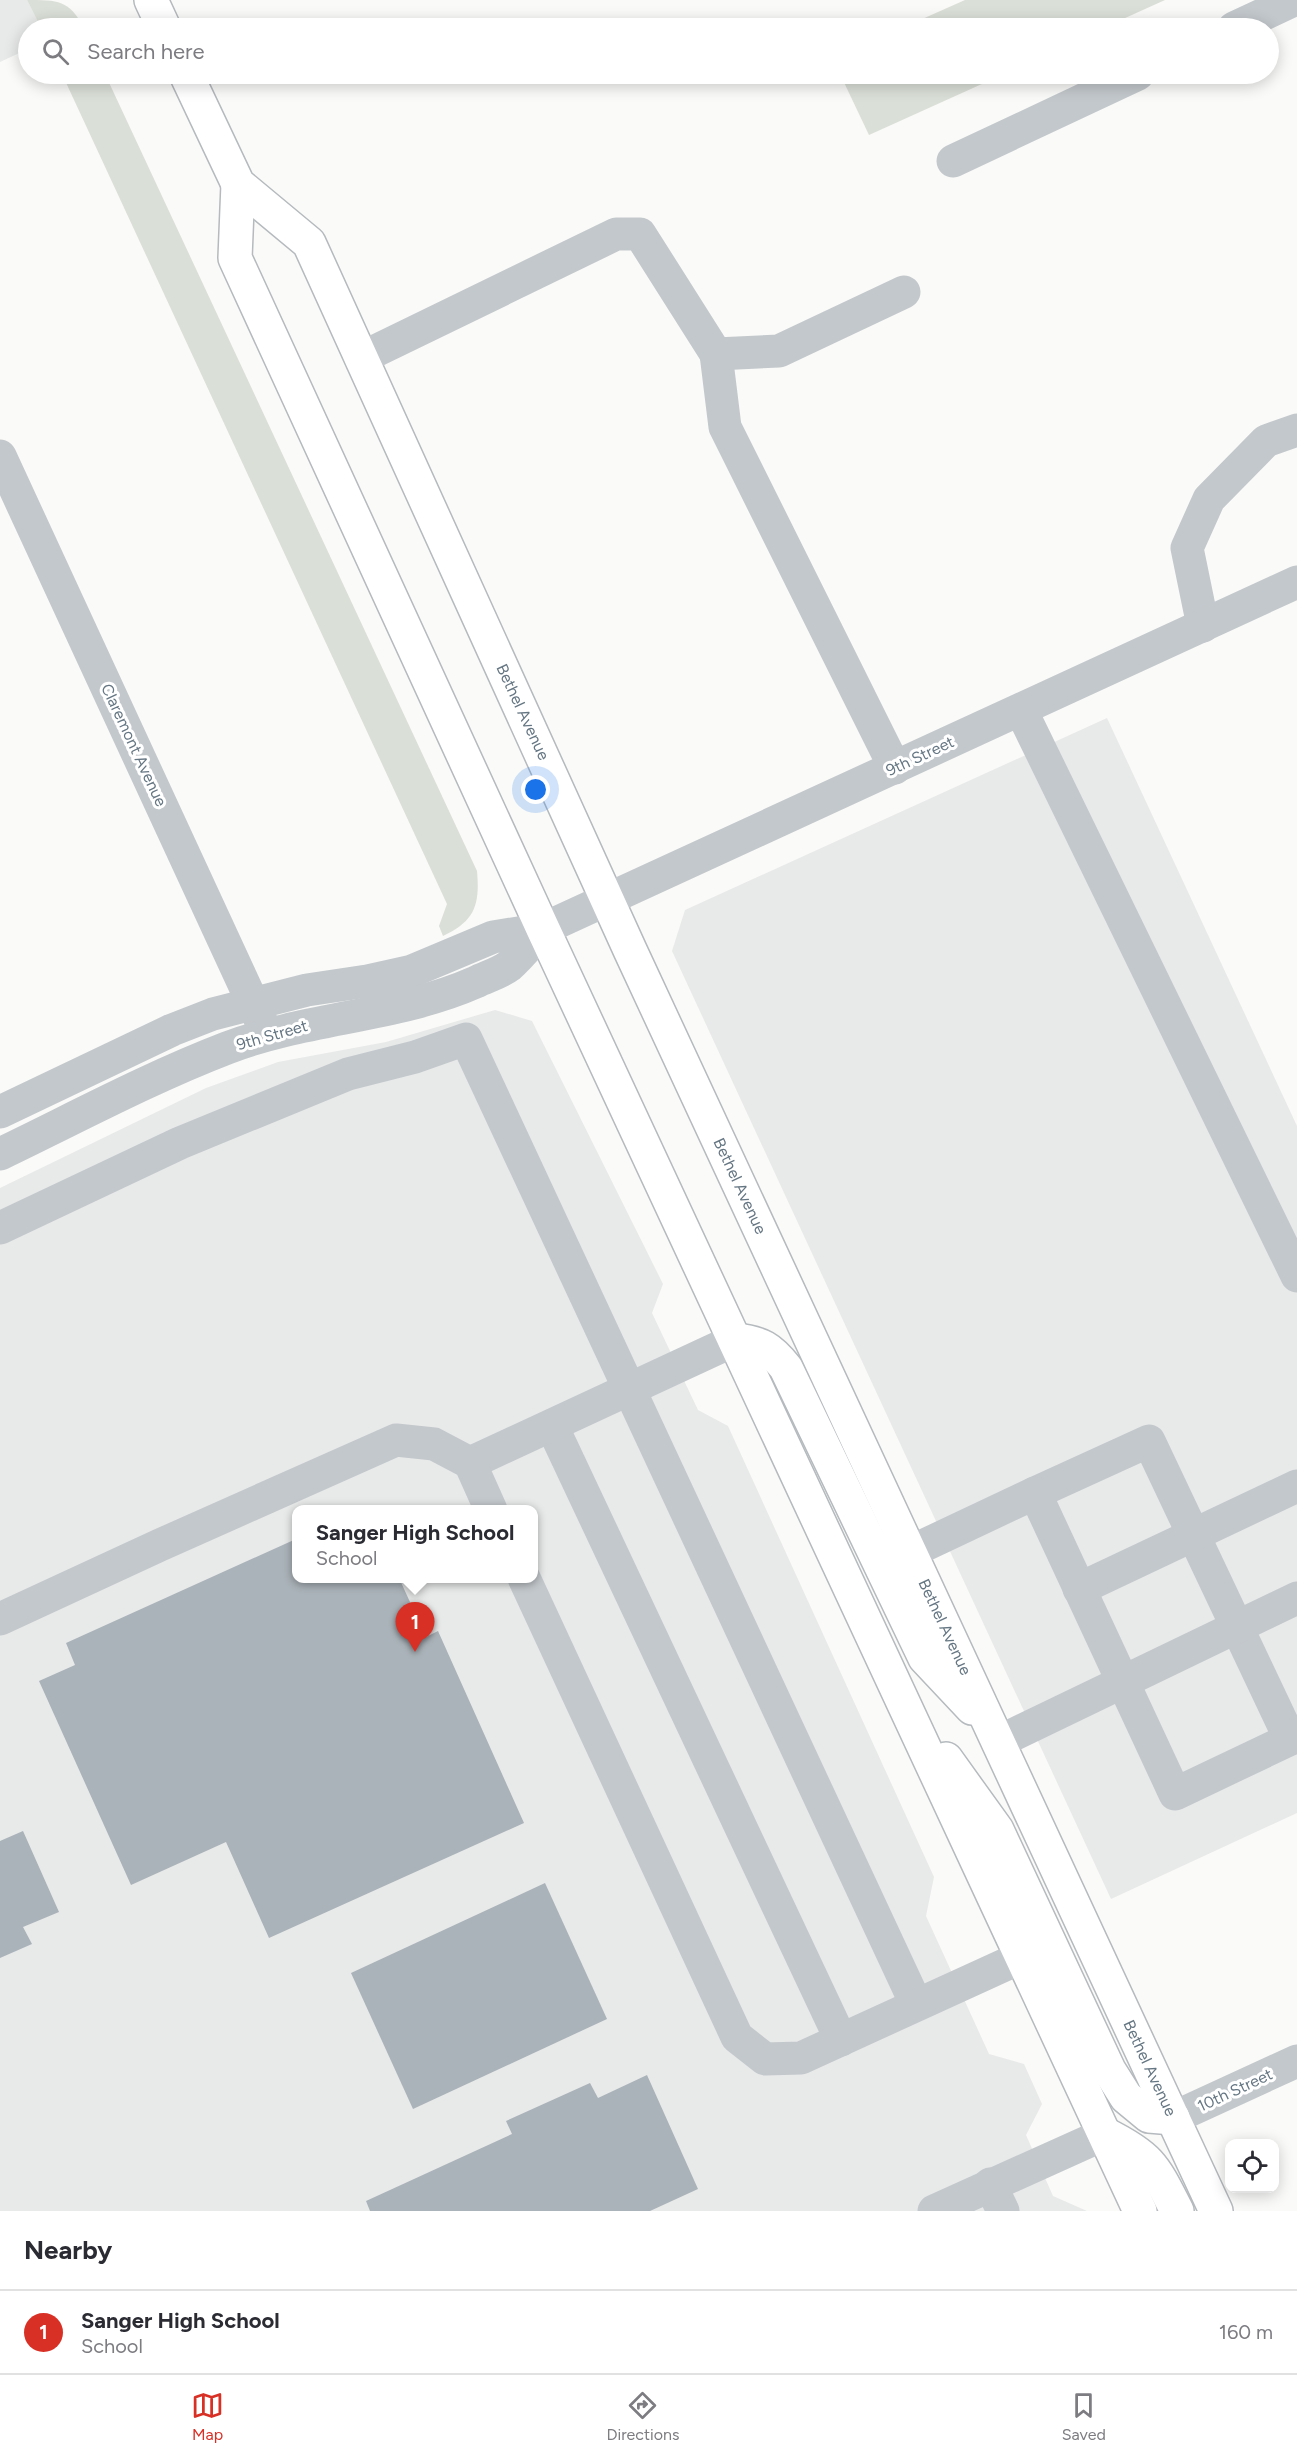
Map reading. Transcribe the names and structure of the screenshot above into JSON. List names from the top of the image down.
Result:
{
  "streets": {
    "main road": ["Bethel Avenue"],
    "street": ["Claremont Avenue", "9th Street", "10th Street"]
  },
  "crossings": [
    ["Bethel Avenue", "9th Street"],
    ["Bethel Avenue", "10th Street"],
    ["Claremont Avenue", "9th Street"]
  ],
  "page": {
    "search": "Search here",
    "popup": ["Sanger High School", "School"],
    "pins": "1",
    "heading": "Nearby",
    "list": [
      {
        "mark": "1",
        "name": "Sanger High School",
        "note": "School",
        "value": "160 m"
      }
    ],
    "nav": ["Map", "Directions", "Saved"]
  }
}
